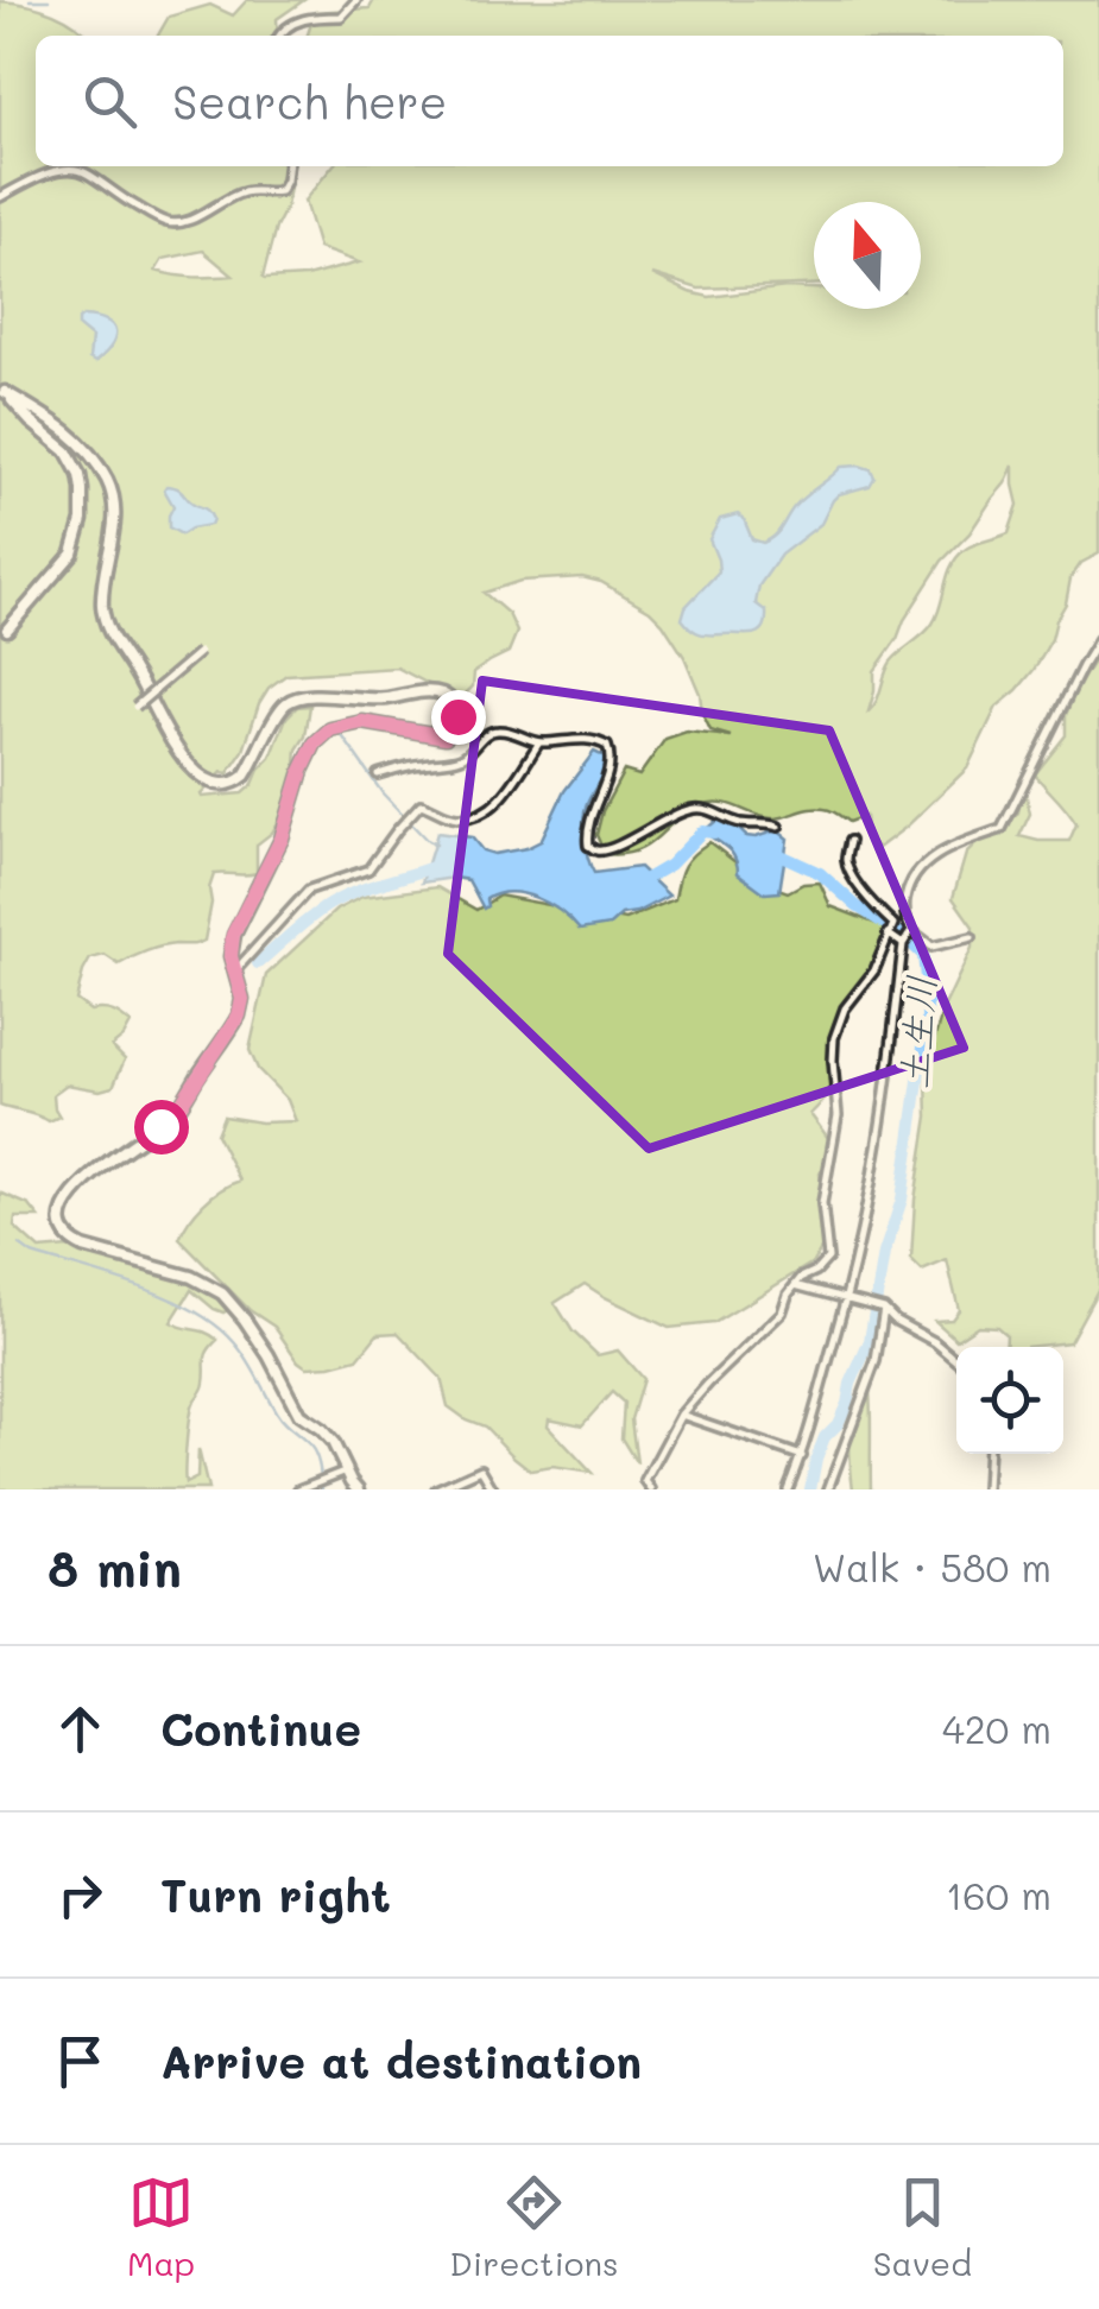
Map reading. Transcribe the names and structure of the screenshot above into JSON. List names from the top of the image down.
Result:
{
  "water": ["土生川"],
  "north": "top",
  "page": {
    "search": "Search here",
    "heading": ["8 min", "Walk · 580 m"],
    "list": [
      ["Continue", "420 m"],
      ["Turn right", "160 m"],
      "Arrive at destination"
    ],
    "nav": ["Map", "Directions", "Saved"]
  }
}
